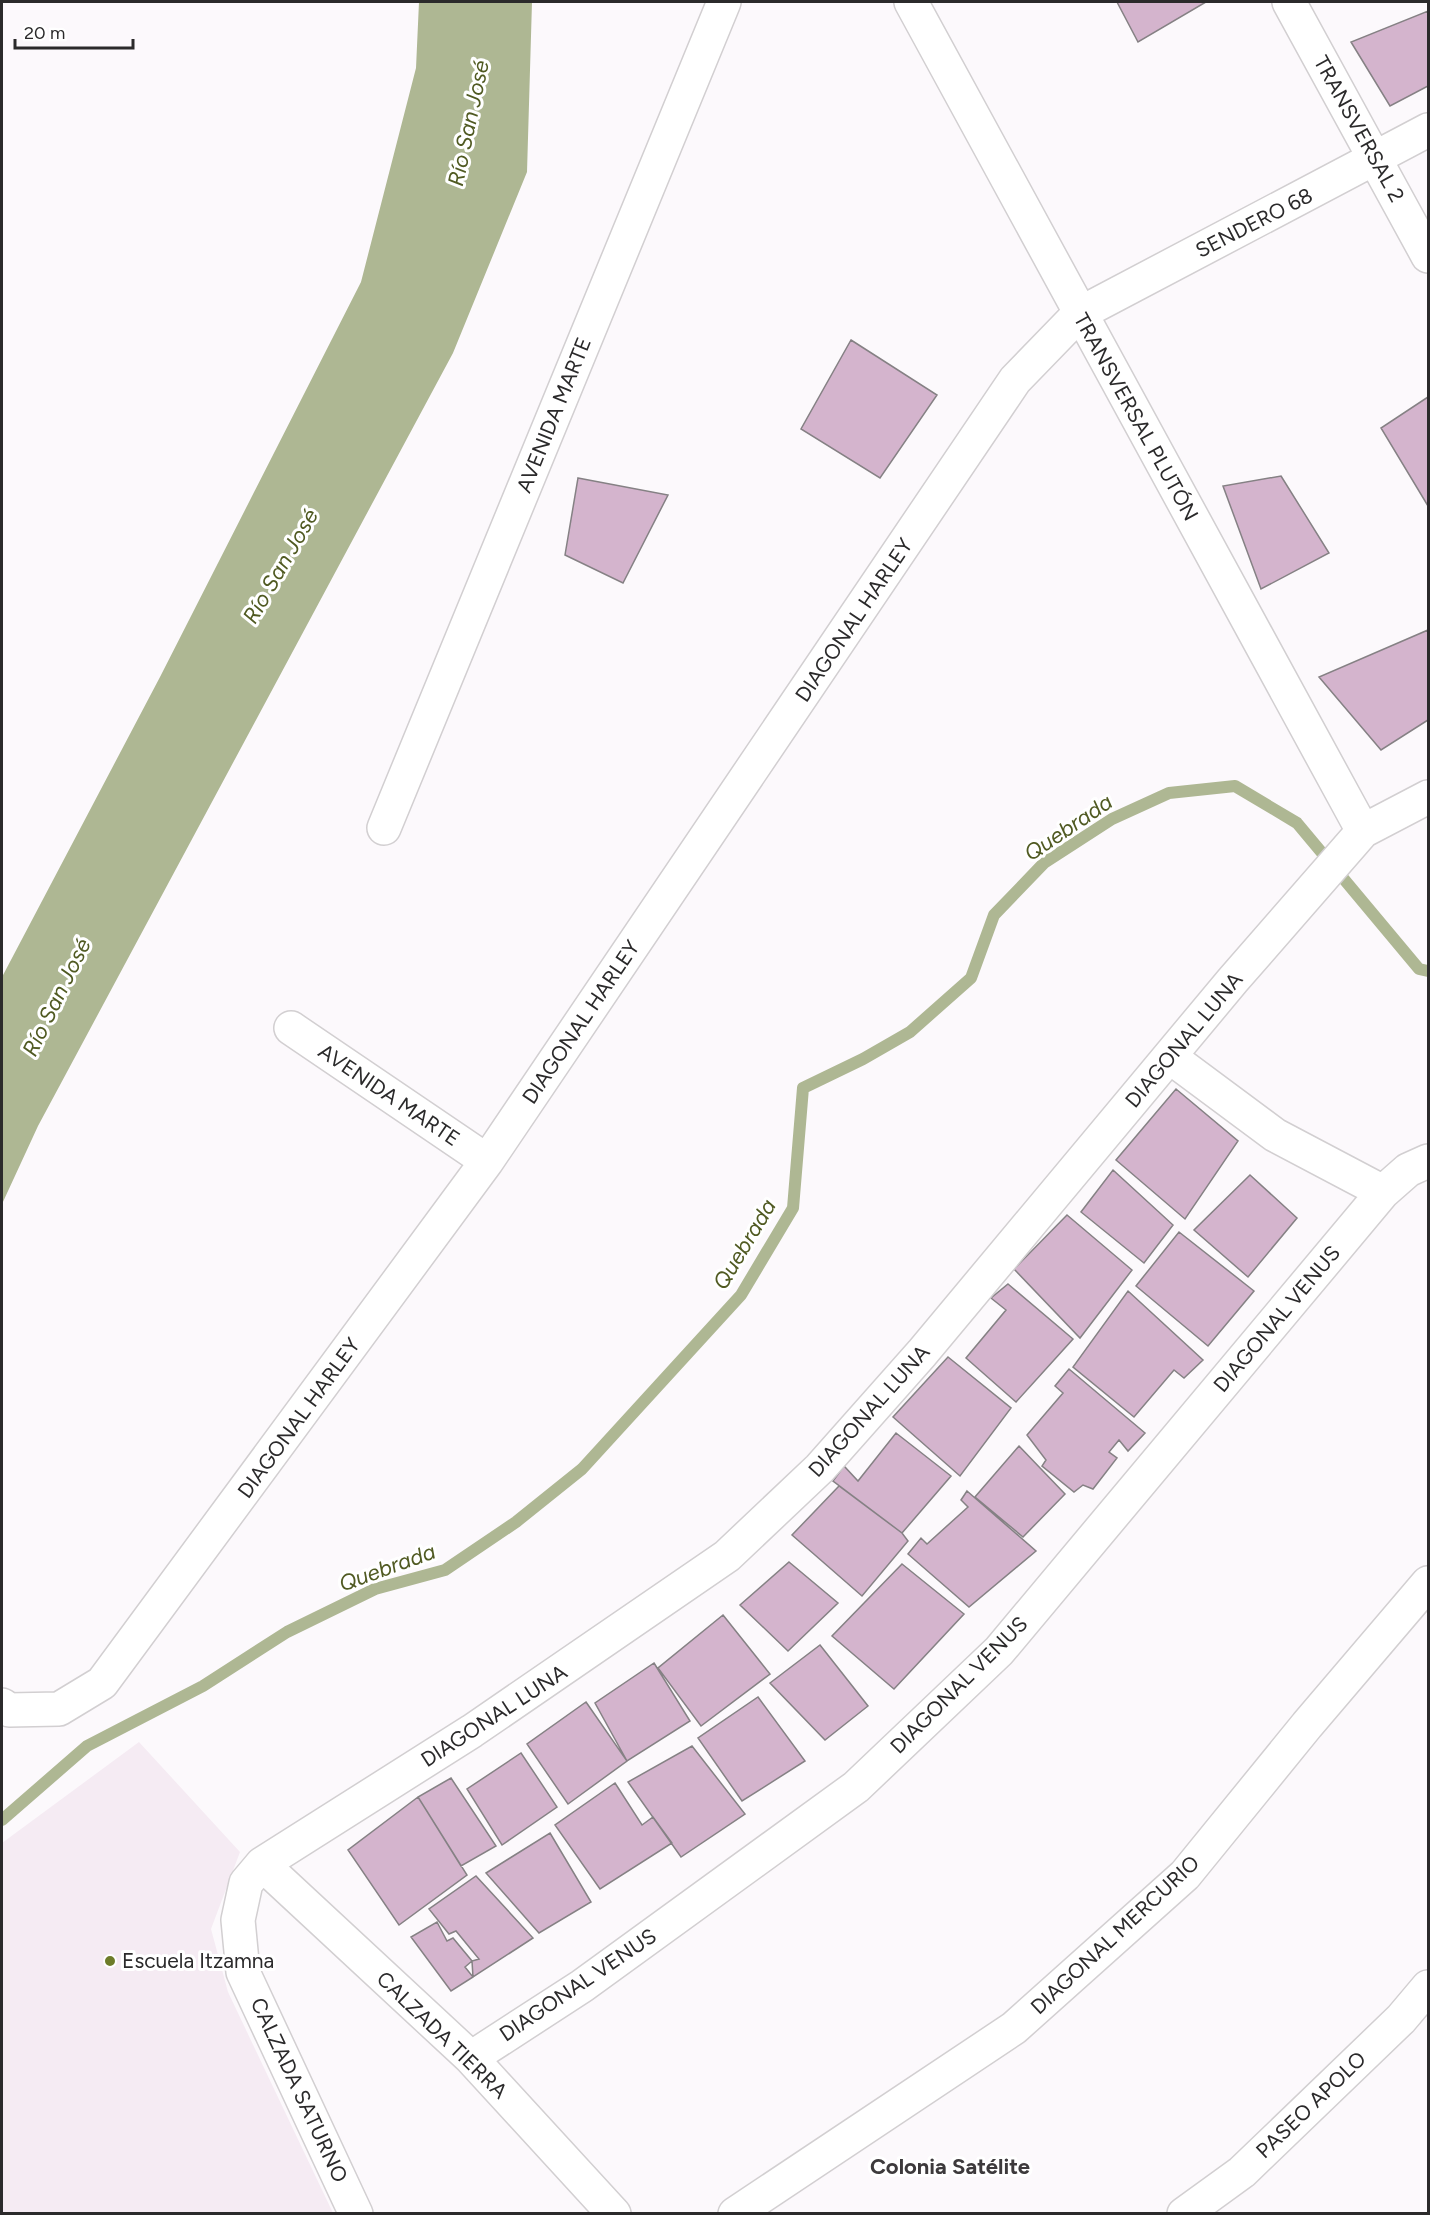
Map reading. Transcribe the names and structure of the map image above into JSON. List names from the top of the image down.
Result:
{
  "streets": {
    "street": [
      "TRANSVERSAL 2",
      "SENDERO 68",
      "AVENIDA MARTE",
      "TRANSVERSAL PLUTÓN",
      "DIAGONAL HARLEY",
      "DIAGONAL LUNA",
      "DIAGONAL VENUS",
      "DIAGONAL MERCURIO",
      "CALZADA TIERRA",
      "CALZADA SATURNO",
      "PASEO APOLO"
    ]
  },
  "crossings": [
    ["TRANSVERSAL 2", "SENDERO 68"],
    ["SENDERO 68", "TRANSVERSAL PLUTÓN"],
    ["SENDERO 68", "DIAGONAL HARLEY"],
    ["AVENIDA MARTE", "DIAGONAL HARLEY"],
    ["TRANSVERSAL PLUTÓN", "DIAGONAL HARLEY"],
    ["TRANSVERSAL PLUTÓN", "DIAGONAL LUNA"],
    ["DIAGONAL LUNA", "CALZADA TIERRA"],
    ["DIAGONAL LUNA", "CALZADA SATURNO"],
    ["DIAGONAL VENUS", "CALZADA TIERRA"],
    ["CALZADA TIERRA", "CALZADA SATURNO"]
  ],
  "districts": ["Colonia Satélite"],
  "water": ["Río San José", "Quebrada"],
  "places": ["Escuela Itzamna"],
  "scale_bar": "20 m"
}
